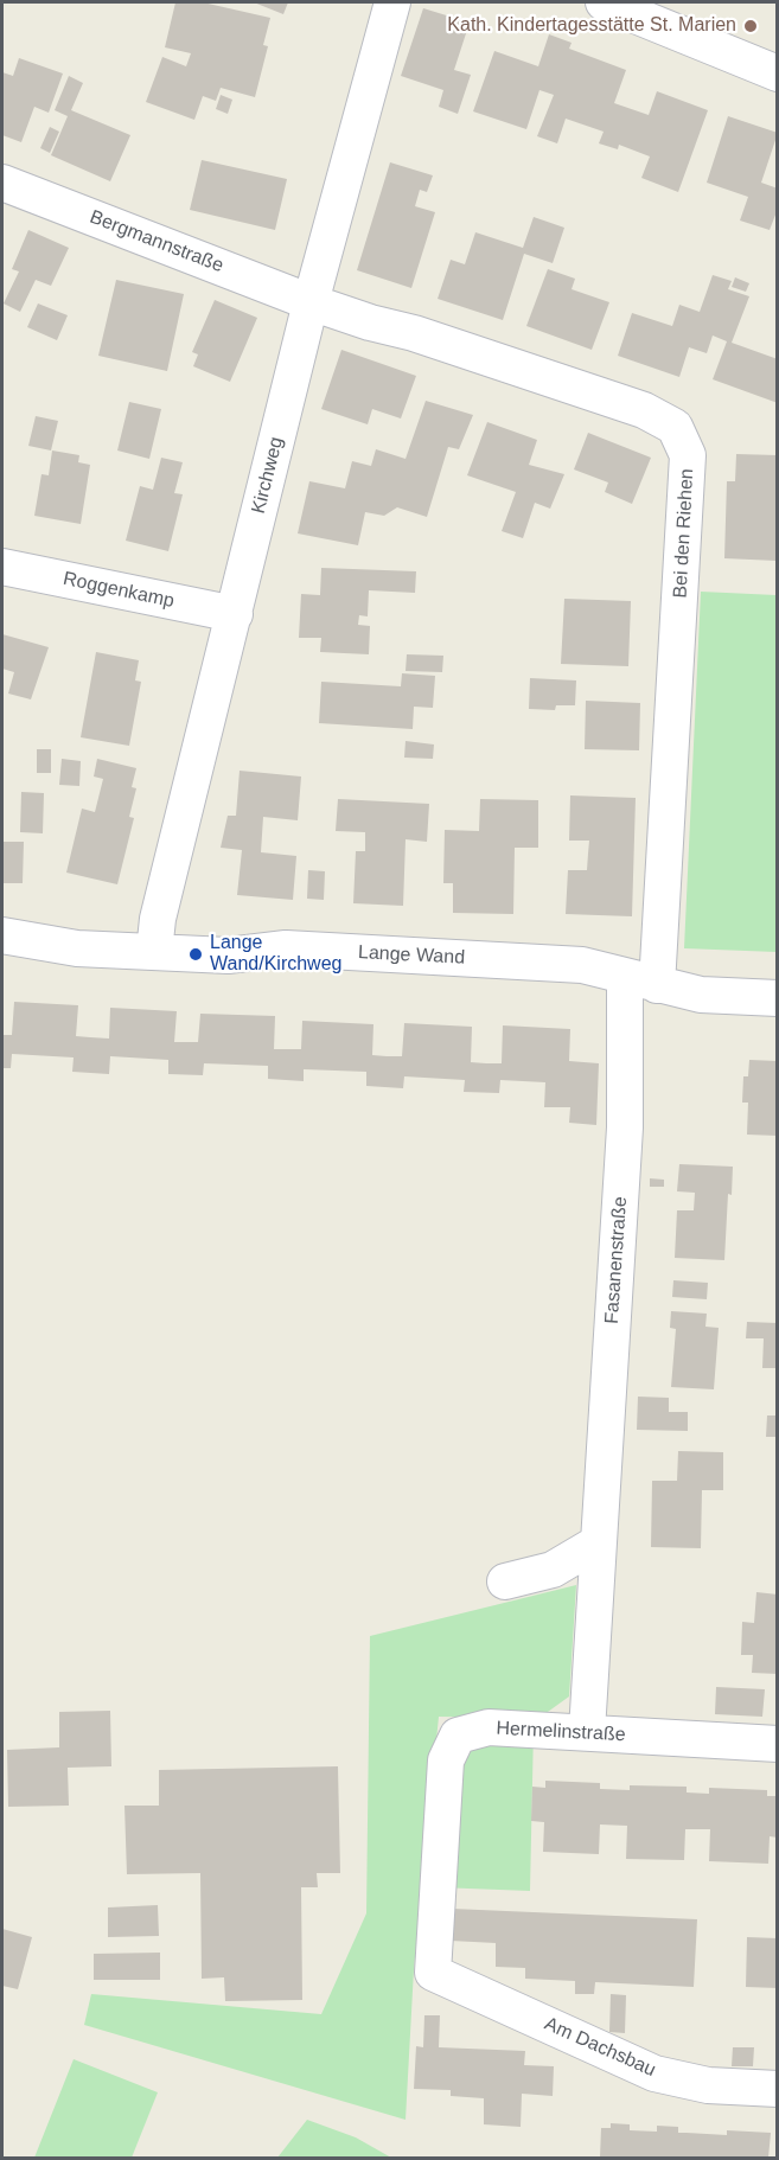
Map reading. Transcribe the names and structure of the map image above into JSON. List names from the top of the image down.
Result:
{
  "streets": {
    "street": [
      "Bergmannstraße",
      "Kirchweg",
      "Bei den Riehen",
      "Roggenkamp",
      "Lange Wand",
      "Fasanenstraße",
      "Hermelinstraße",
      "Am Dachsbau"
    ]
  },
  "crossings": [
    ["Bergmannstraße", "Kirchweg"],
    ["Bergmannstraße", "Bei den Riehen"],
    ["Kirchweg", "Bei den Riehen"],
    ["Kirchweg", "Roggenkamp"],
    ["Kirchweg", "Lange Wand"],
    ["Bei den Riehen", "Lange Wand"],
    ["Bei den Riehen", "Fasanenstraße"],
    ["Lange Wand", "Fasanenstraße"],
    ["Fasanenstraße", "Hermelinstraße"],
    ["Hermelinstraße", "Am Dachsbau"]
  ],
  "places": ["Kath. Kindertagesstätte St. Marien", "Lange Wand/Kirchweg"]
}
